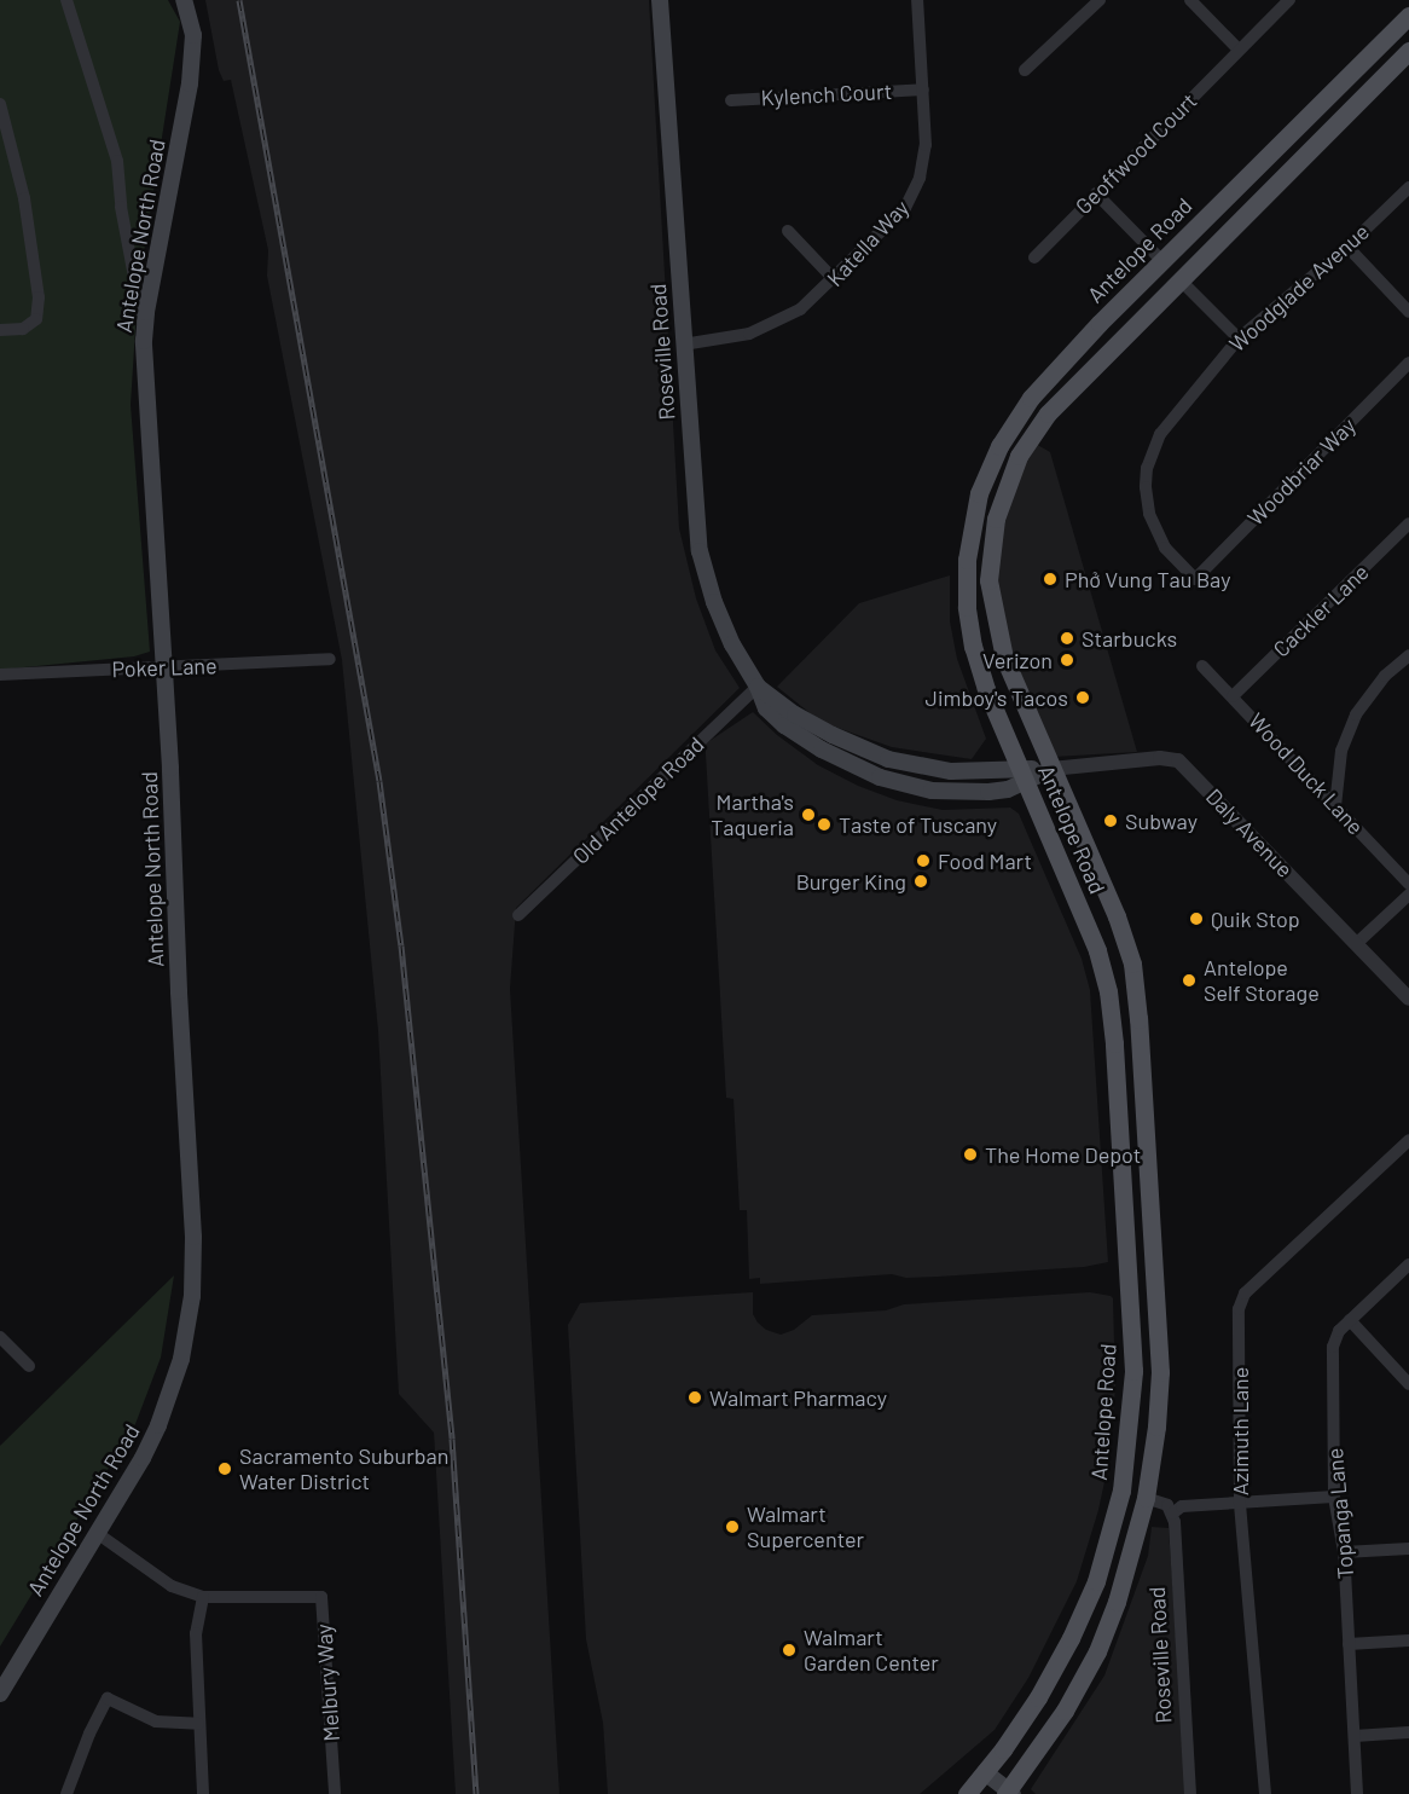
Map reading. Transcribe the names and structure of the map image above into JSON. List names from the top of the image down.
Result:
{
  "streets": {
    "main road": ["Antelope North Road", "Antelope Road", "Roseville Road"],
    "street": [
      "Kylench Court",
      "Geoffwood Court",
      "Katella Way",
      "Woodglade Avenue",
      "Woodbriar Way",
      "Cackler Lane",
      "Poker Lane",
      "Wood Duck Lane",
      "Old Antelope Road",
      "Daly Avenue",
      "Azimuth Lane",
      "Topanga Lane",
      "Melbury Way"
    ]
  },
  "crossings": [
    ["Kylench Court", "Katella Way"],
    ["Antelope North Road", "Poker Lane"],
    ["Antelope North Road", "Melbury Way"],
    ["Katella Way", "Roseville Road"],
    ["Antelope Road", "Roseville Road"],
    ["Antelope Road", "Daly Avenue"],
    ["Woodglade Avenue", "Woodbriar Way"],
    ["Roseville Road", "Old Antelope Road"],
    ["Roseville Road", "Daly Avenue"],
    ["Cackler Lane", "Wood Duck Lane"]
  ],
  "places": [
    "Phở Vung Tau Bay",
    "Starbucks",
    "Verizon",
    "Jimboy's Tacos",
    "Martha's Taqueria",
    "Subway",
    "Taste of Tuscany",
    "Food Mart",
    "Burger King",
    "Quik Stop",
    "Antelope Self Storage",
    "The Home Depot",
    "Walmart Pharmacy",
    "Sacramento Suburban Water District",
    "Walmart Supercenter",
    "Walmart Garden Center"
  ]
}
